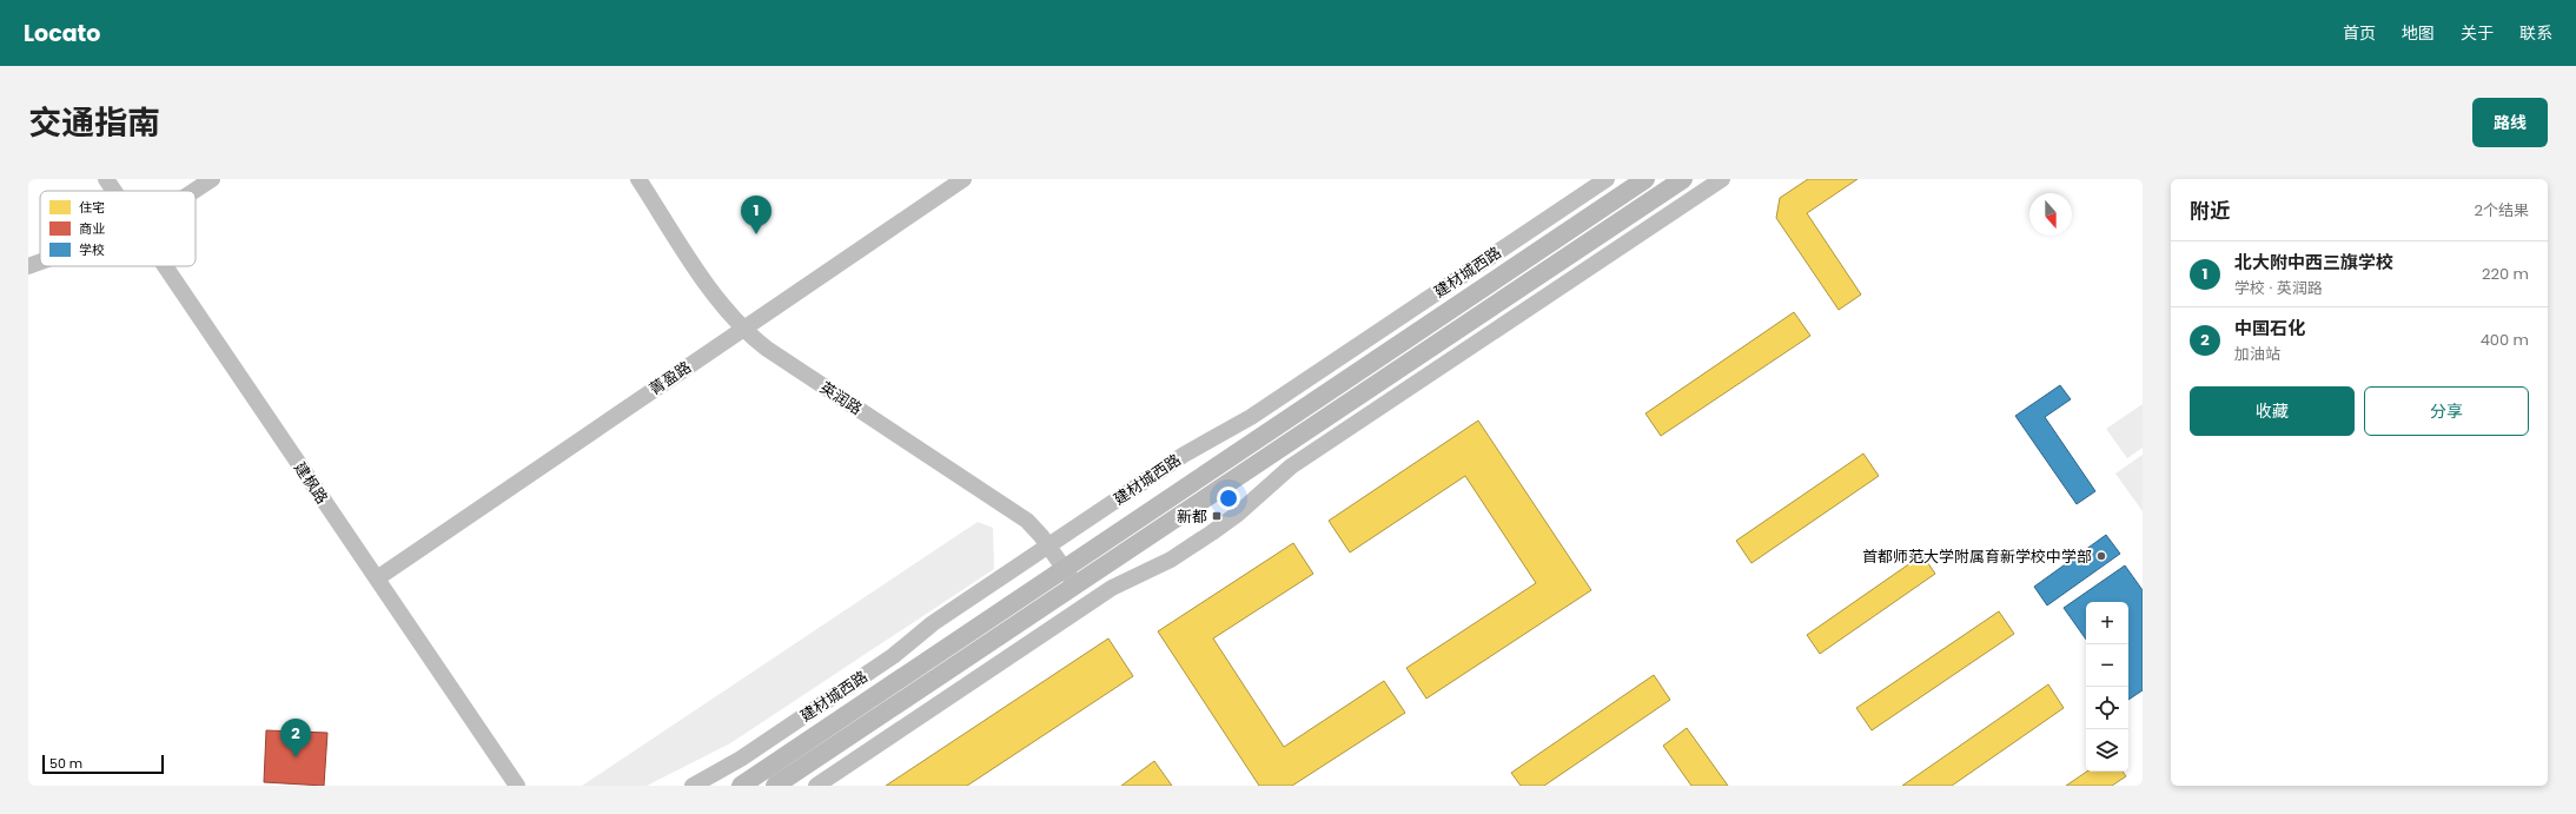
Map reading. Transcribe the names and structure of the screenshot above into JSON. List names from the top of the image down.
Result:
{
  "streets": {
    "main road": ["建材城西路"],
    "street": ["菁盈路", "英润路", "建枫路"]
  },
  "crossings": [
    ["建材城西路", "英润路"],
    ["菁盈路", "英润路"],
    ["菁盈路", "建枫路"]
  ],
  "places": {
    "transit": ["新都"],
    "other": ["首都师范大学附属育新学校中学部"]
  },
  "legend": ["住宅", "商业", "学校"],
  "scale_bar": "50 m",
  "north": "bottom",
  "page": {
    "header": "Locato",
    "nav": [
      "首页",
      "地图",
      "关于",
      "联系"
    ],
    "title": "交通指南",
    "buttons": [
      "路线",
      ["收藏", "分享"]
    ],
    "heading": ["附近", "2个结果"],
    "pins": ["1", "2"],
    "list": [
      {
        "mark": "1",
        "name": "北大附中西三旗学校",
        "note": "学校 · 英润路",
        "value": "220 m"
      },
      {
        "mark": "2",
        "name": "中国石化",
        "note": "加油站",
        "value": "400 m"
      }
    ],
    "map_buttons": ["+", "−"],
    "scale": "50 m"
  }
}
